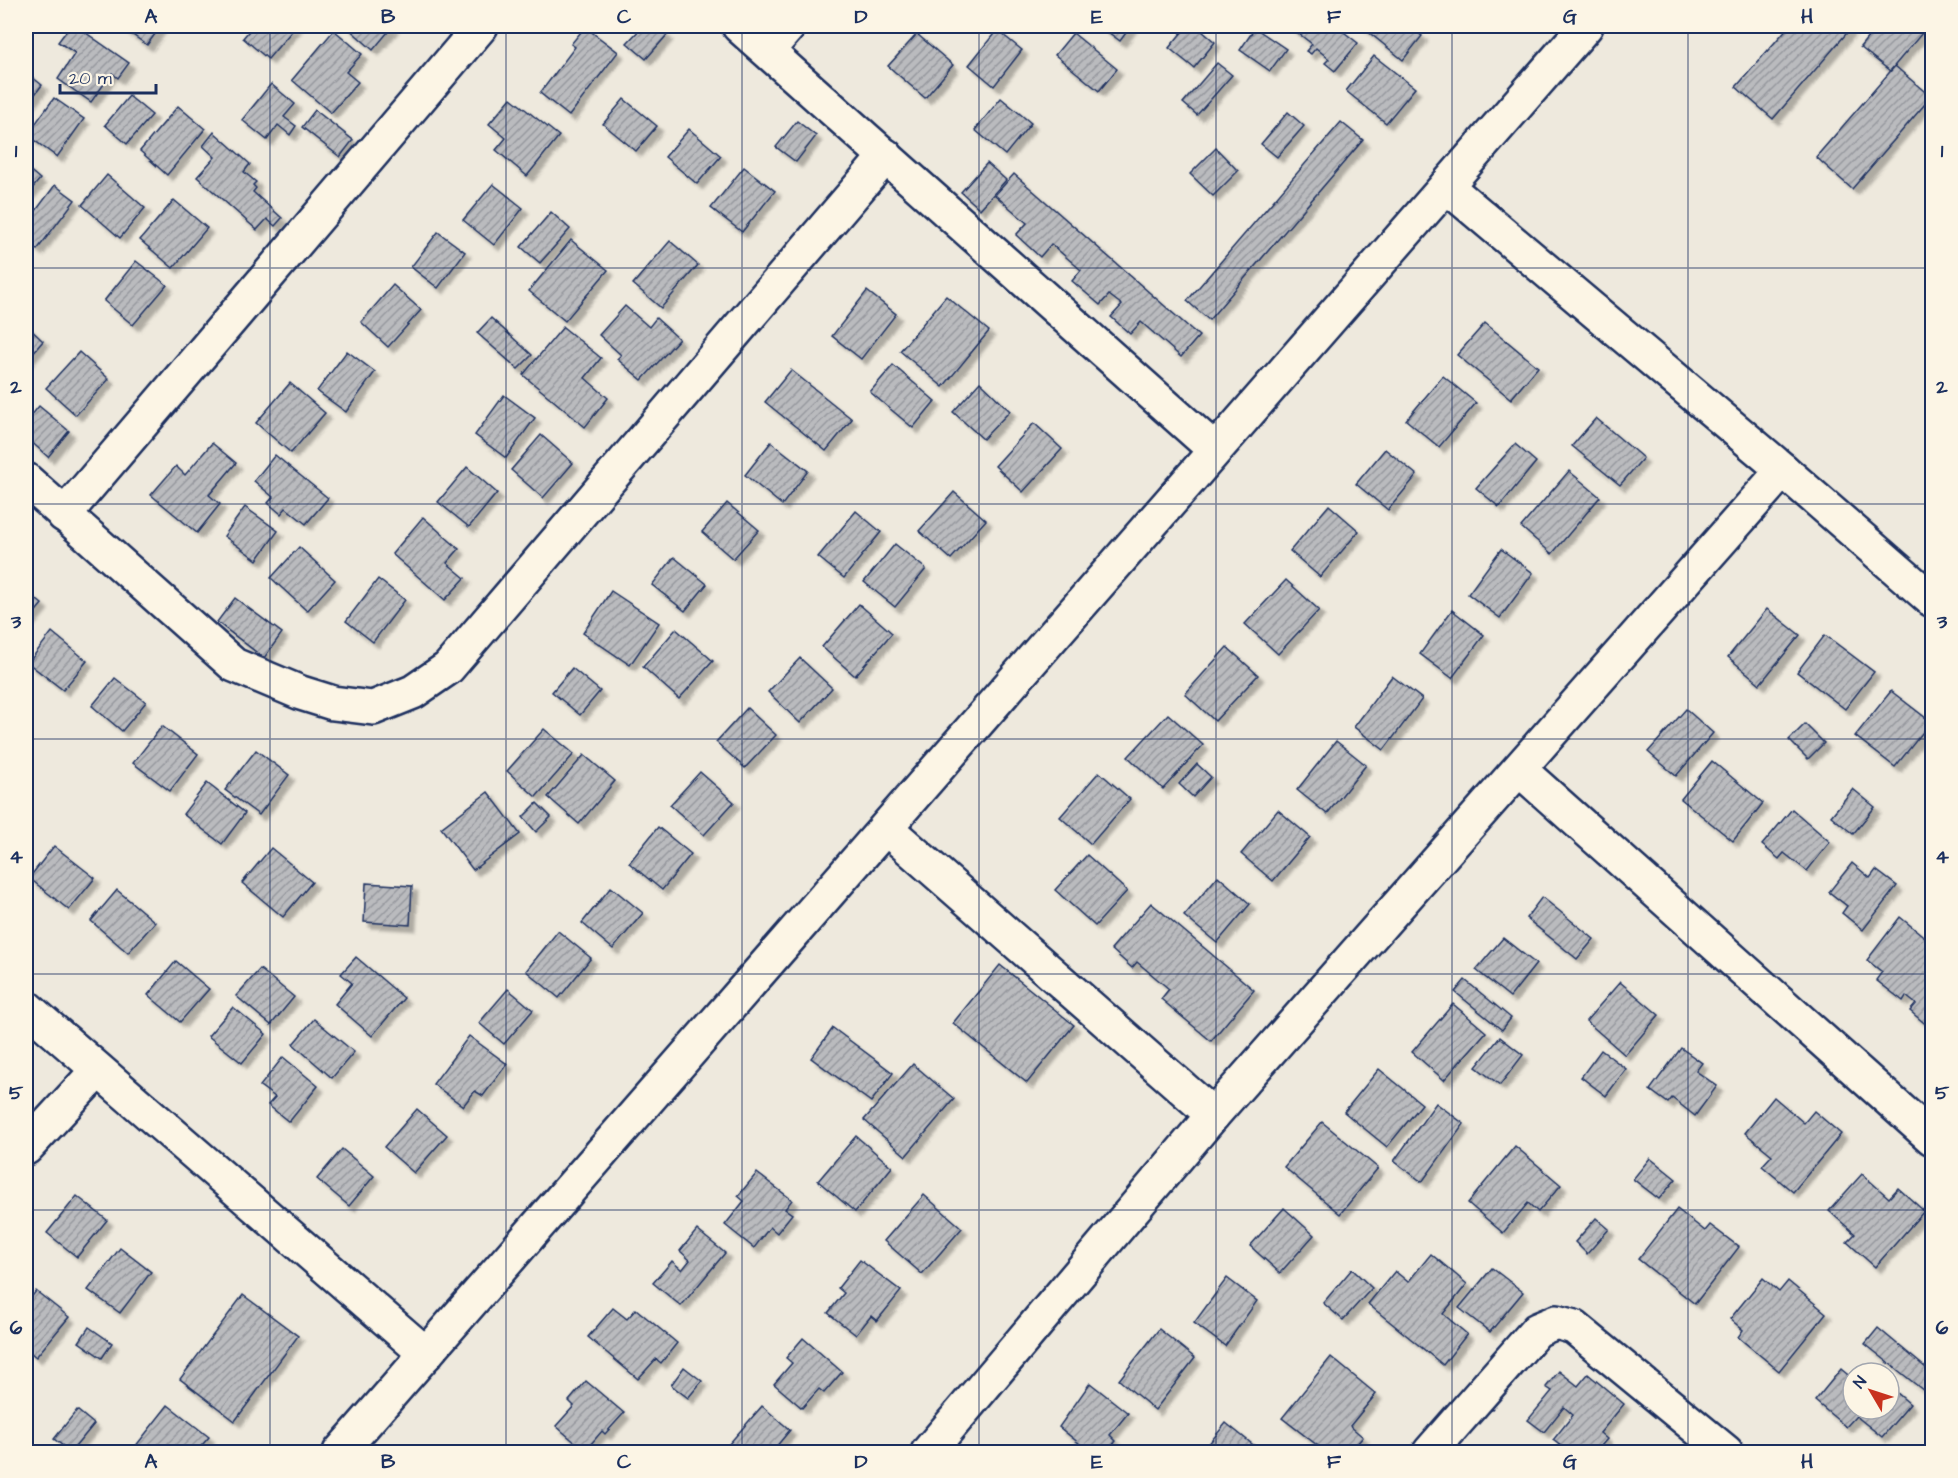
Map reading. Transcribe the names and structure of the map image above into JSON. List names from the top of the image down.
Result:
{
  "scale_bar": "20 m",
  "north": "top left",
  "grid": {
    "columns": [
      "A",
      "B",
      "C",
      "D",
      "E",
      "F",
      "G",
      "H"
    ],
    "rows": [
      "1",
      "2",
      "3",
      "4",
      "5",
      "6"
    ]
  }
}
